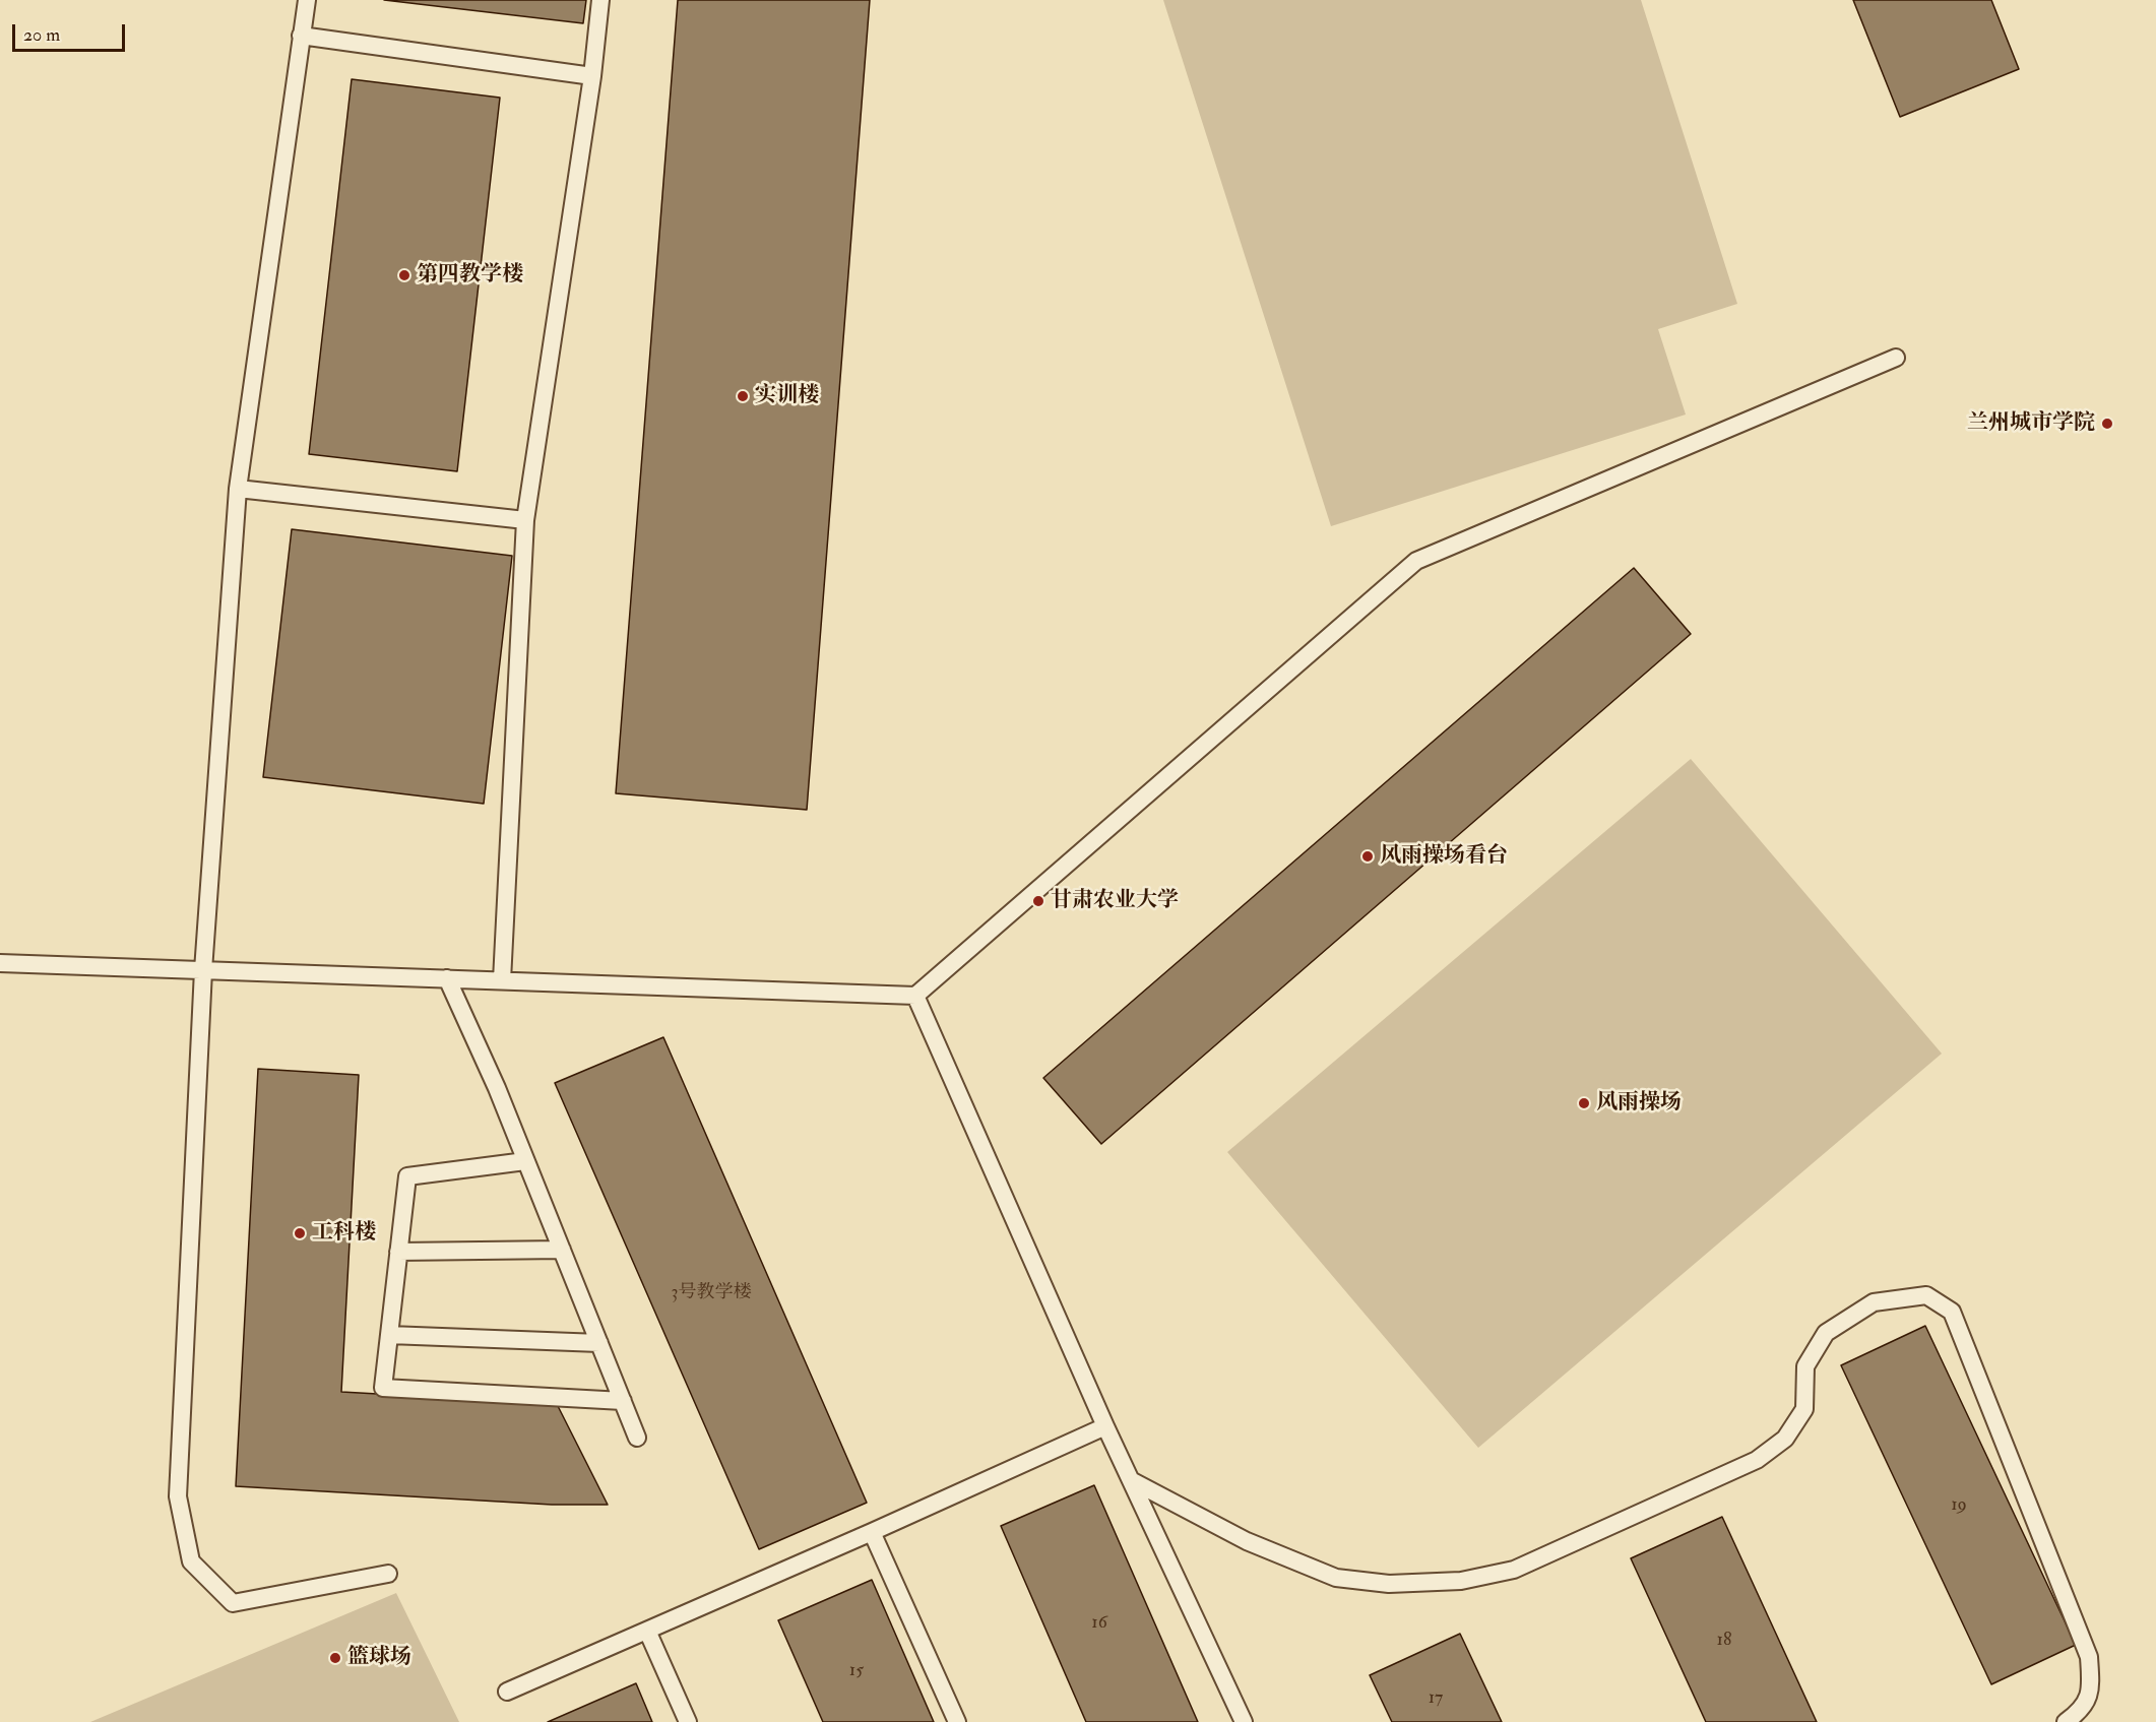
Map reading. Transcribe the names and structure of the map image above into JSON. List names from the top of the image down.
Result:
{
  "places": [
    "第四教学楼",
    "实训楼",
    "兰州城市学院",
    "风雨操场看台",
    "甘肃农业大学",
    "风雨操场",
    "工科楼",
    "篮球场"
  ],
  "house_numbers": [
    "3号教学楼",
    "19",
    "16",
    "18",
    "15",
    "17"
  ],
  "scale_bar": "20 m"
}
